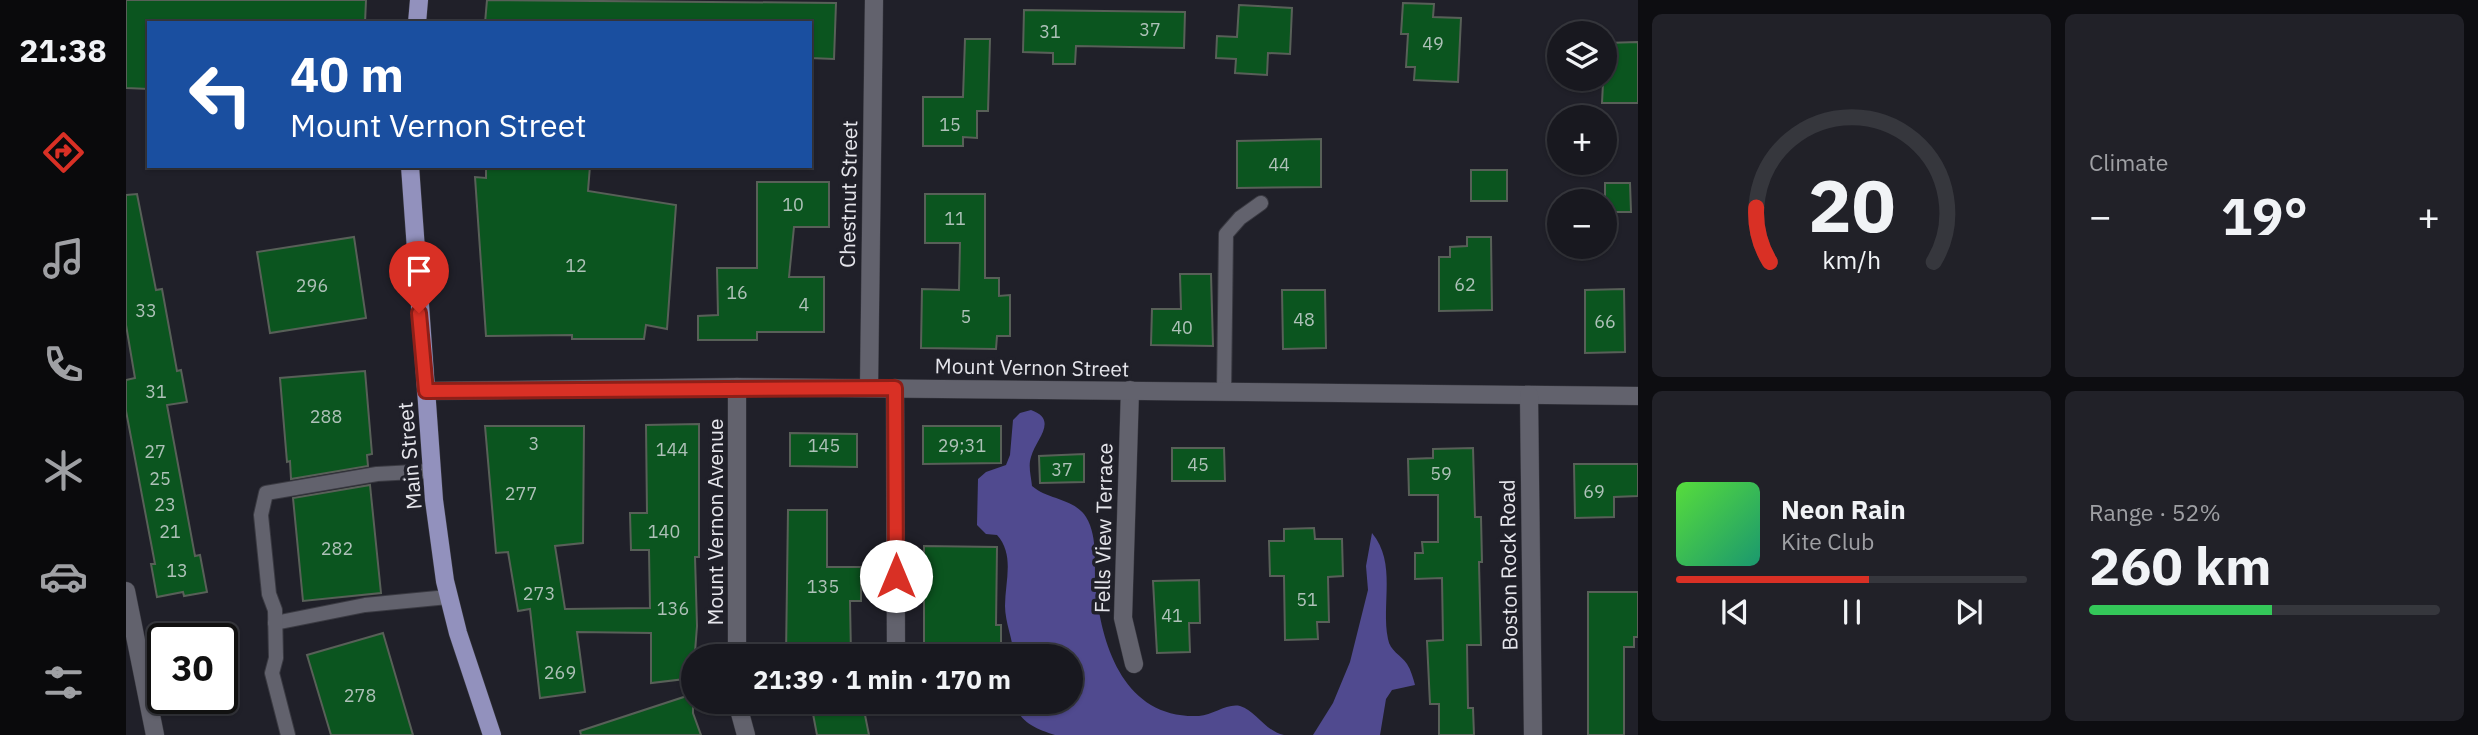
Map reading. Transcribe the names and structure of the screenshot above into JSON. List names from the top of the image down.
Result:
{
  "streets": {
    "main road": ["Main Street"],
    "street": [
      "Chestnut Street",
      "Mount Vernon Street",
      "Mount Vernon Avenue",
      "Fells View Terrace",
      "Boston Rock Road"
    ]
  },
  "crossings": [
    ["Chestnut Street", "Mount Vernon Street"],
    ["Mount Vernon Street", "Main Street"],
    ["Mount Vernon Street", "Mount Vernon Avenue"],
    ["Mount Vernon Street", "Fells View Terrace"],
    ["Mount Vernon Street", "Boston Rock Road"]
  ],
  "house_numbers": [
    "37",
    "31",
    "49",
    "15",
    "44",
    "10",
    "11",
    "12",
    "62",
    "296",
    "16",
    "4",
    "33",
    "5",
    "48",
    "66",
    "40",
    "31",
    "288",
    "3",
    "145",
    "29;31",
    "144",
    "27",
    "45",
    "37",
    "59",
    "25",
    "69",
    "277",
    "23",
    "21",
    "140",
    "282",
    "13",
    "135",
    "273",
    "51",
    "136",
    "41",
    "269",
    "278"
  ],
  "page": {
    "tabs": "21:38",
    "tile": [
      "Climate",
      ["Range · 52%", "260 km"]
    ],
    "map_buttons": ["+", "−"],
    "turn": ["40 m", "Mount Vernon Street"],
    "heat": ["−", "19°", "+"],
    "song": ["Neon Rain", "Kite Club"],
    "limit": "30",
    "trip": "21:39 · 1 min · 170 m",
    "gauge": ["20", "km/h"]
  }
}
